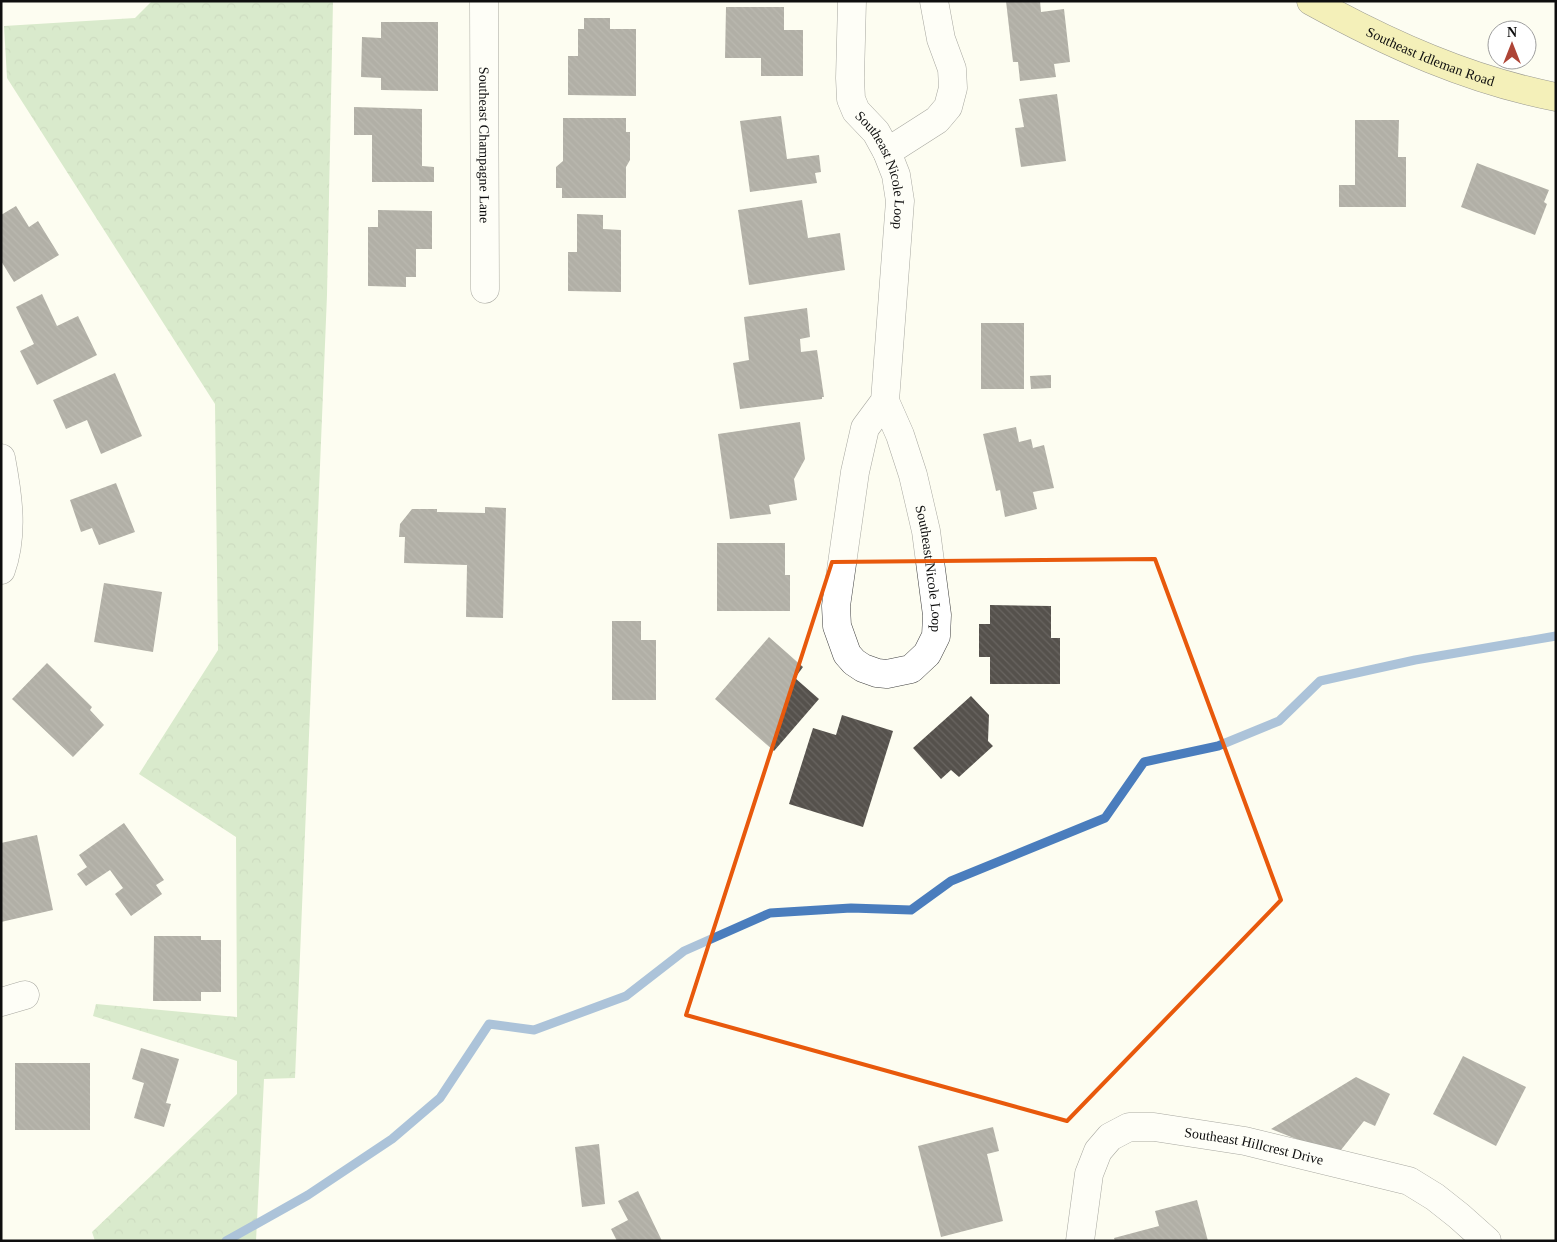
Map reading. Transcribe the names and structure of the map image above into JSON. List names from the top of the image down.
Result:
{
  "streets": {
    "main road": ["Southeast Idleman Road"],
    "street": ["Southeast Champagne Lane", "Southeast Nicole Loop", "Southeast Hillcrest Drive"]
  },
  "north": "top"
}
